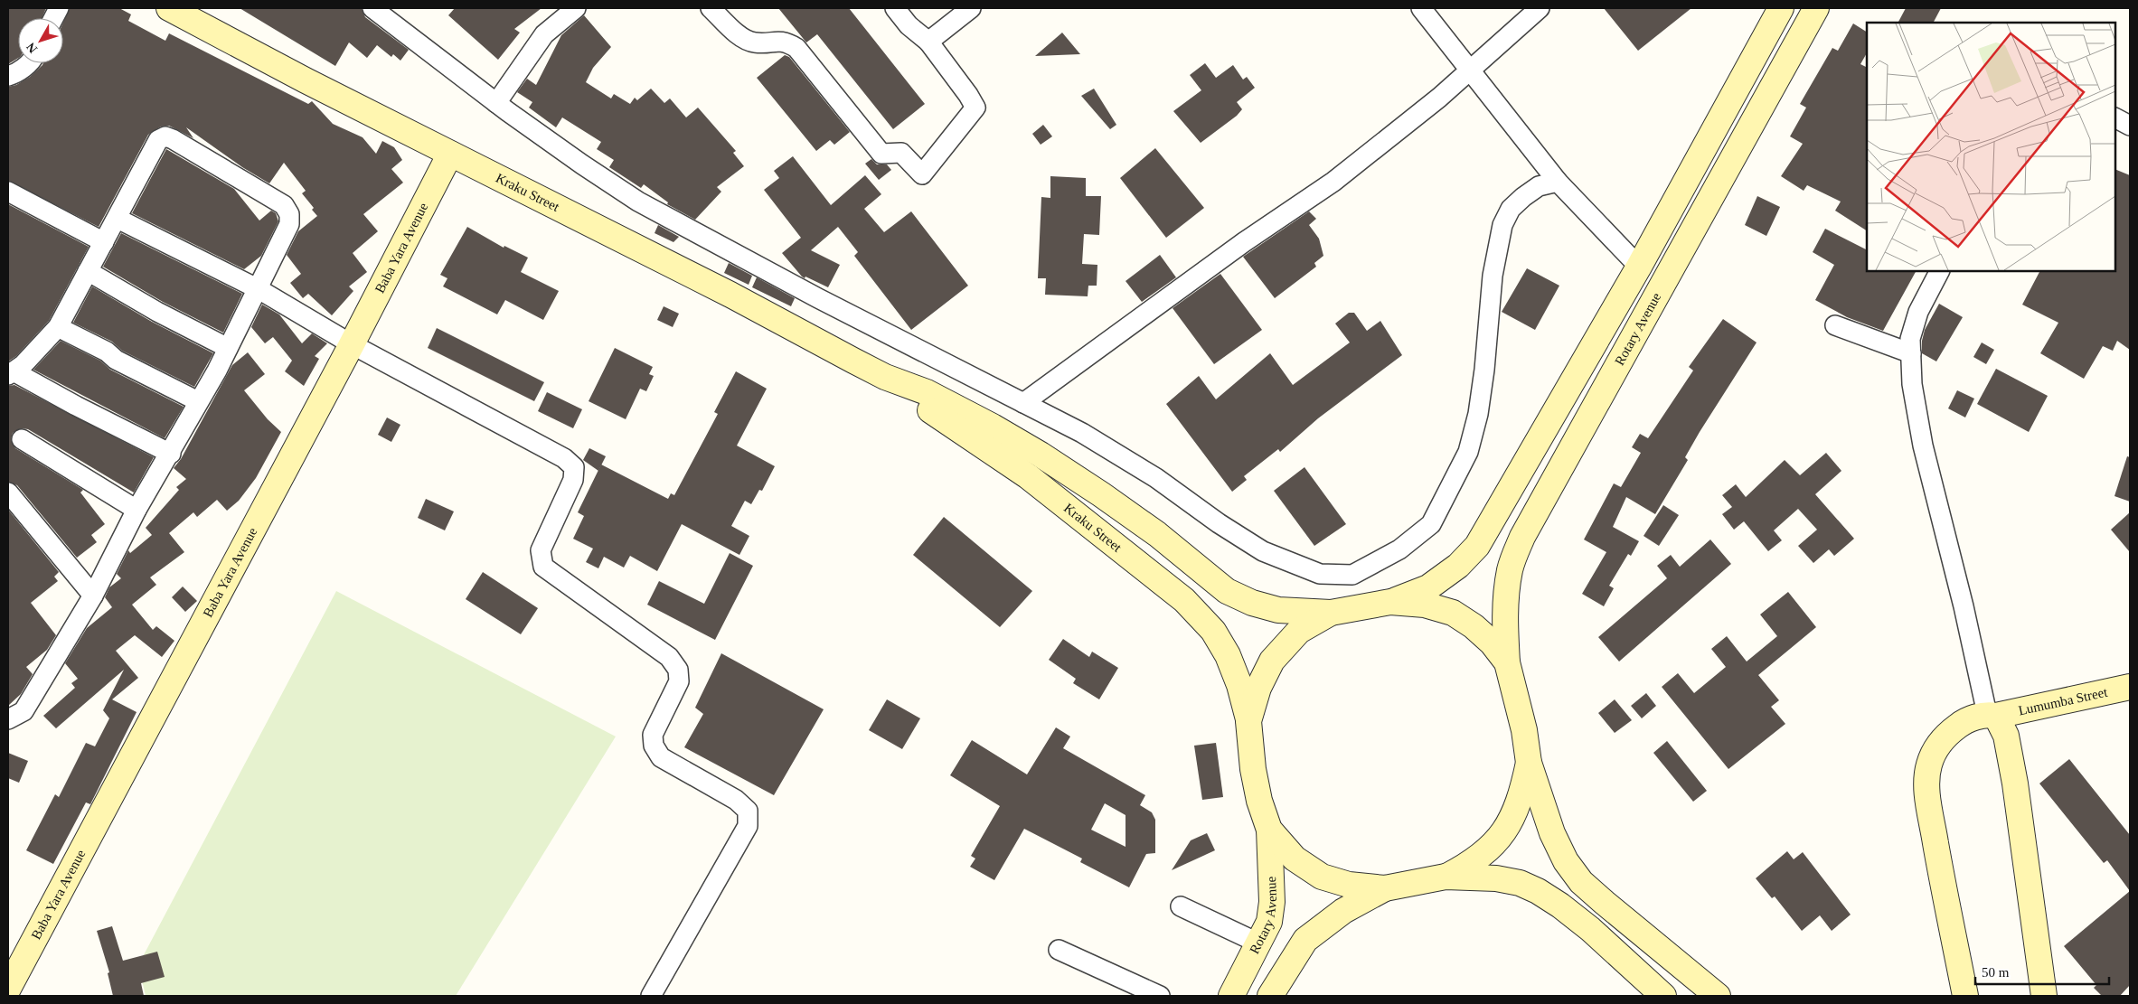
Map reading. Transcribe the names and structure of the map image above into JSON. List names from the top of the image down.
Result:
{
  "streets": {
    "main road": [
      "Kraku Street",
      "Baba Yara Avenue",
      "Rotary Avenue",
      "Lumumba Street"
    ]
  },
  "crossings": [
    ["Kraku Street", "Baba Yara Avenue"]
  ],
  "scale_bar": "50 m",
  "north": "bottom left"
}
